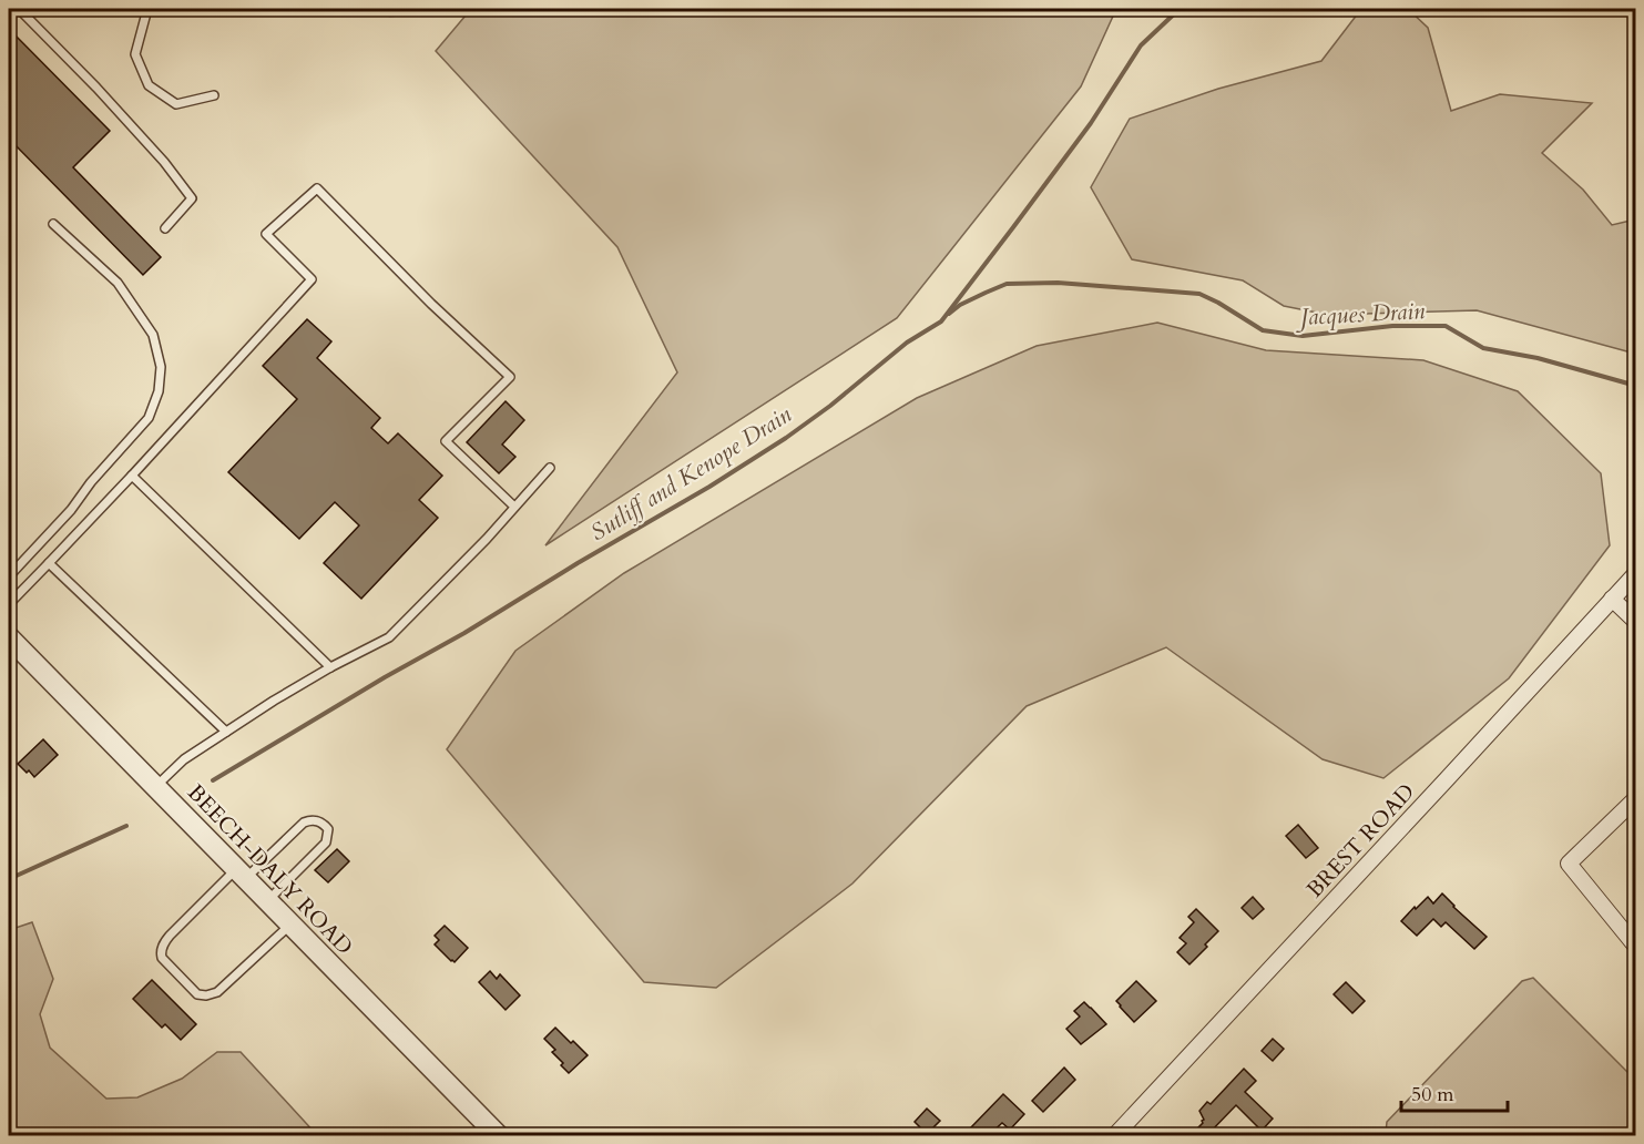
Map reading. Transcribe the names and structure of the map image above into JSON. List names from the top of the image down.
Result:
{
  "streets": {
    "street": ["BREST ROAD", "BEECH-DALY ROAD"]
  },
  "water": ["Jacques Drain", "Sutliff and Kenope Drain"],
  "scale_bar": "50 m"
}
